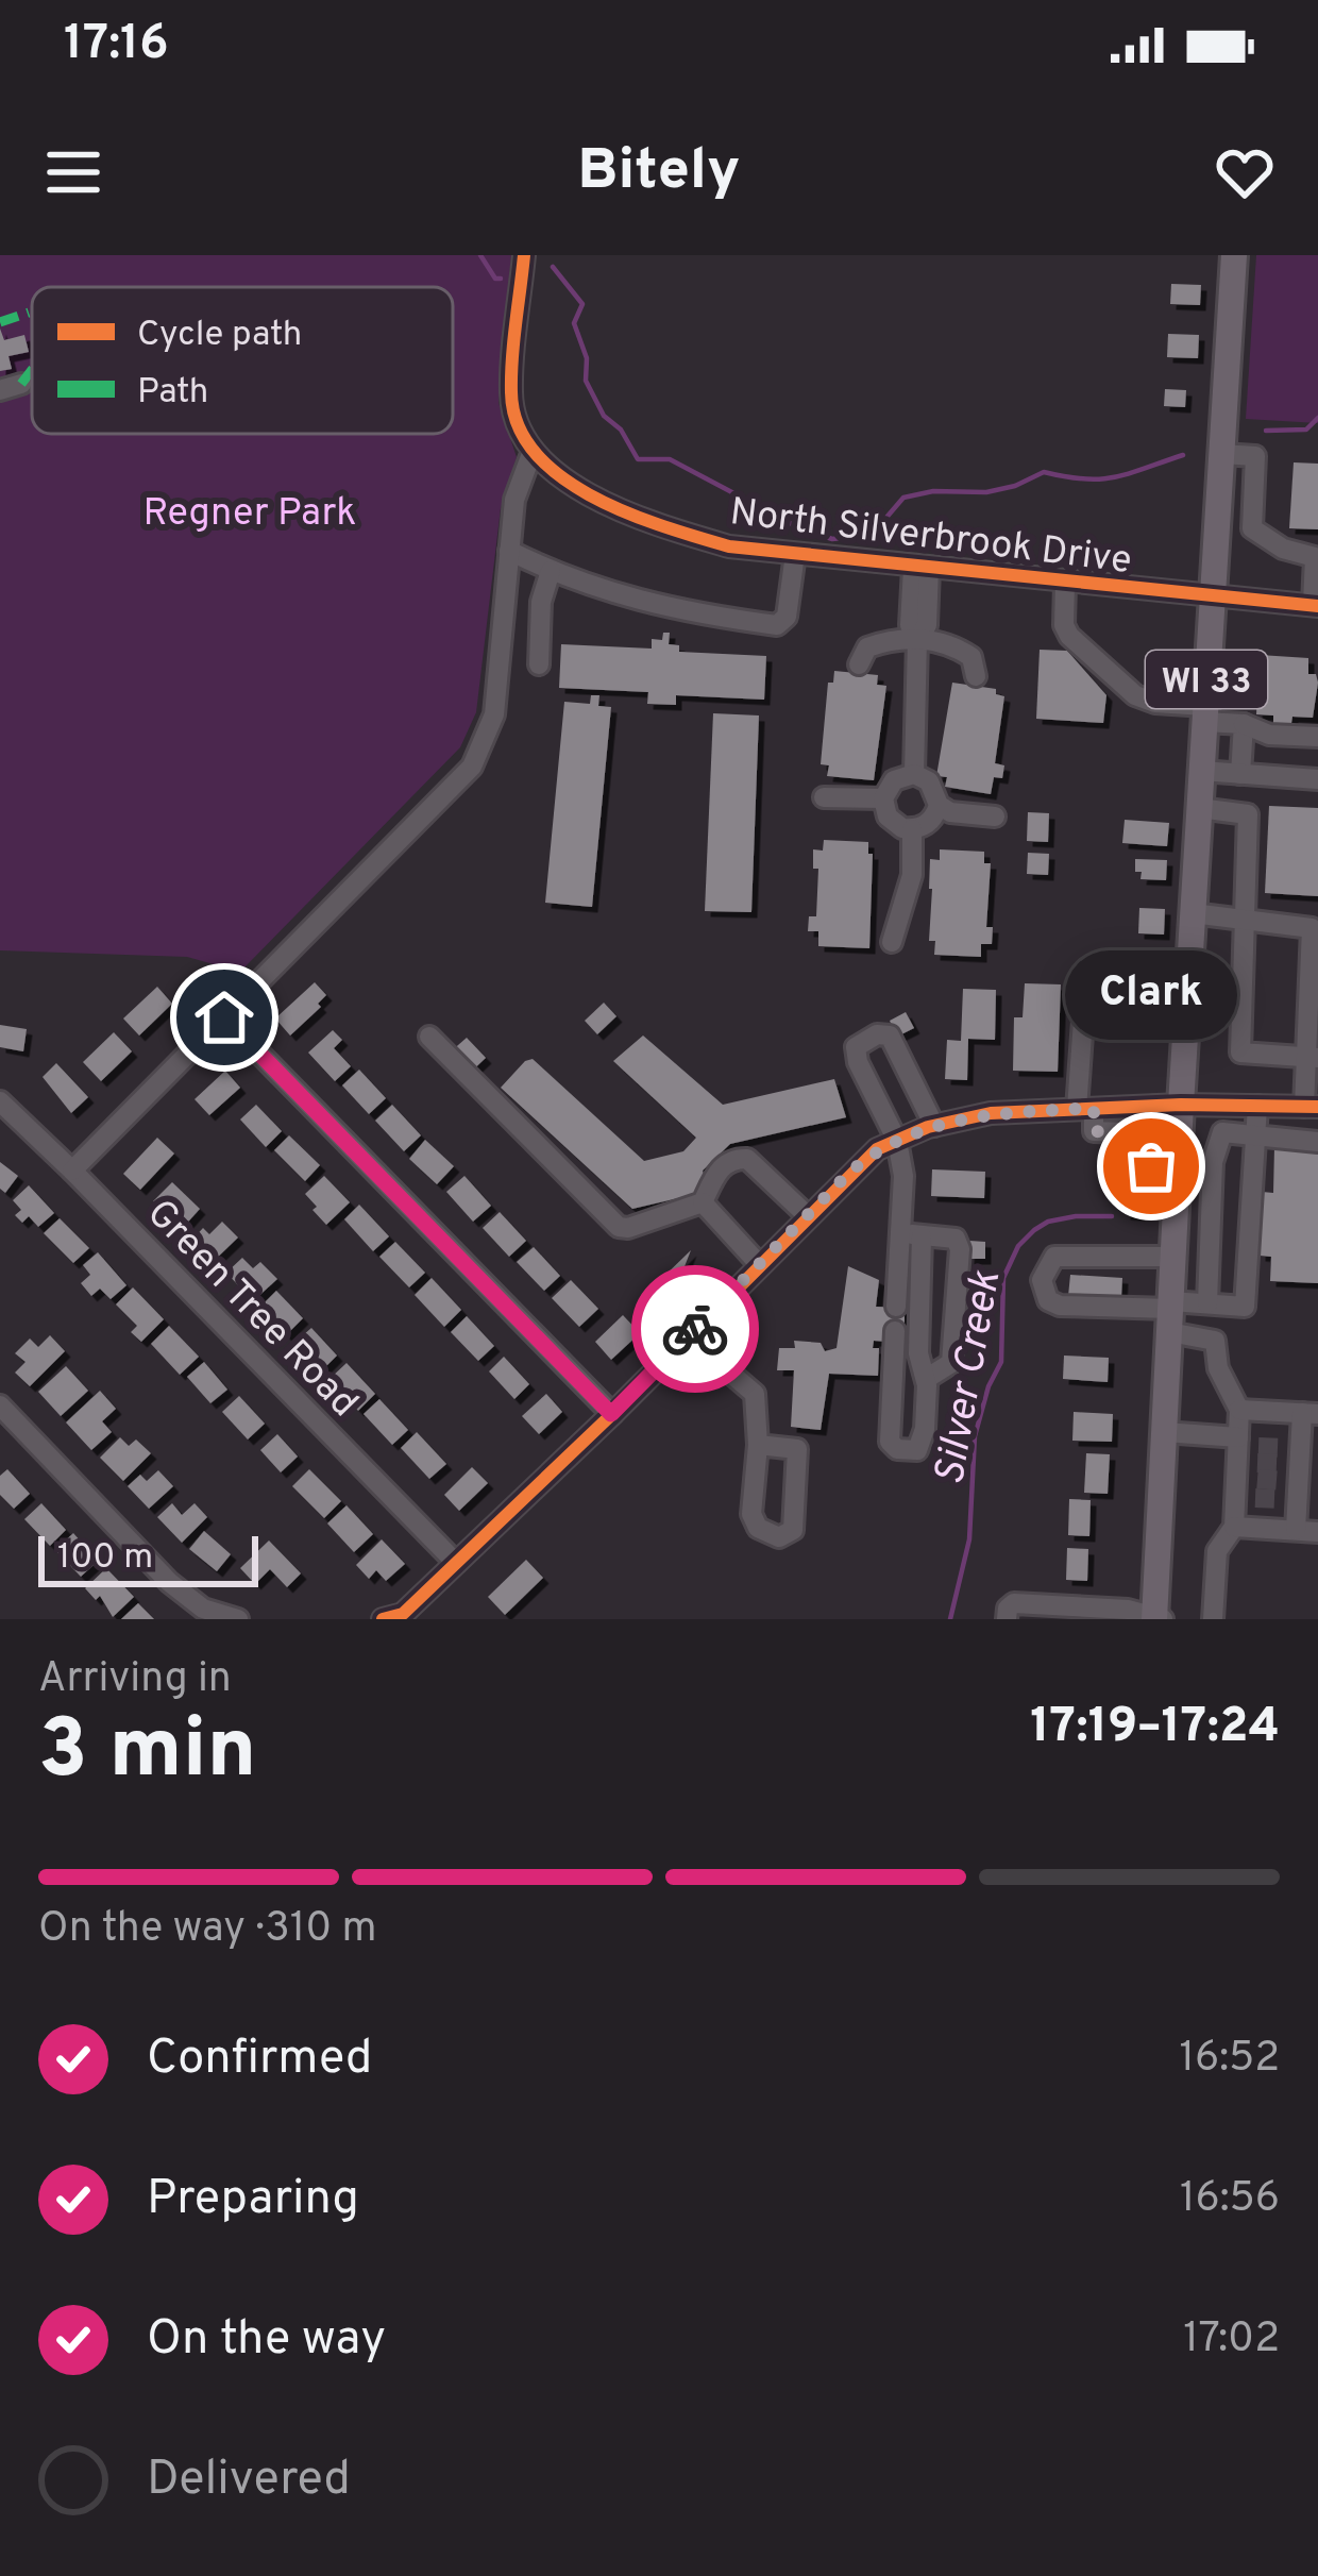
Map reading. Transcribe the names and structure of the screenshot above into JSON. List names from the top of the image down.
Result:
{
  "streets": {
    "main road": ["WI 33"],
    "street": ["North Silverbrook Drive", "Green Tree Road"]
  },
  "crossings": [
    ["North Silverbrook Drive", "WI 33"]
  ],
  "water": ["Silver Creek"],
  "parks": ["Regner Park"],
  "places": ["Clark"],
  "legend": ["Cycle path", "Path"],
  "scale_bar": "100 m",
  "page": {
    "status": "17:16",
    "header": "Bitely",
    "bubble": "Clark",
    "scale": "100 m",
    "heading": ["3 min", "Arriving in", "17:19–17:24"],
    "bar": "On the way · 310 m",
    "list": [
      ["Confirmed", "16:52"],
      ["Preparing", "16:56"],
      ["On the way", "17:02"],
      "Delivered"
    ]
  }
}
